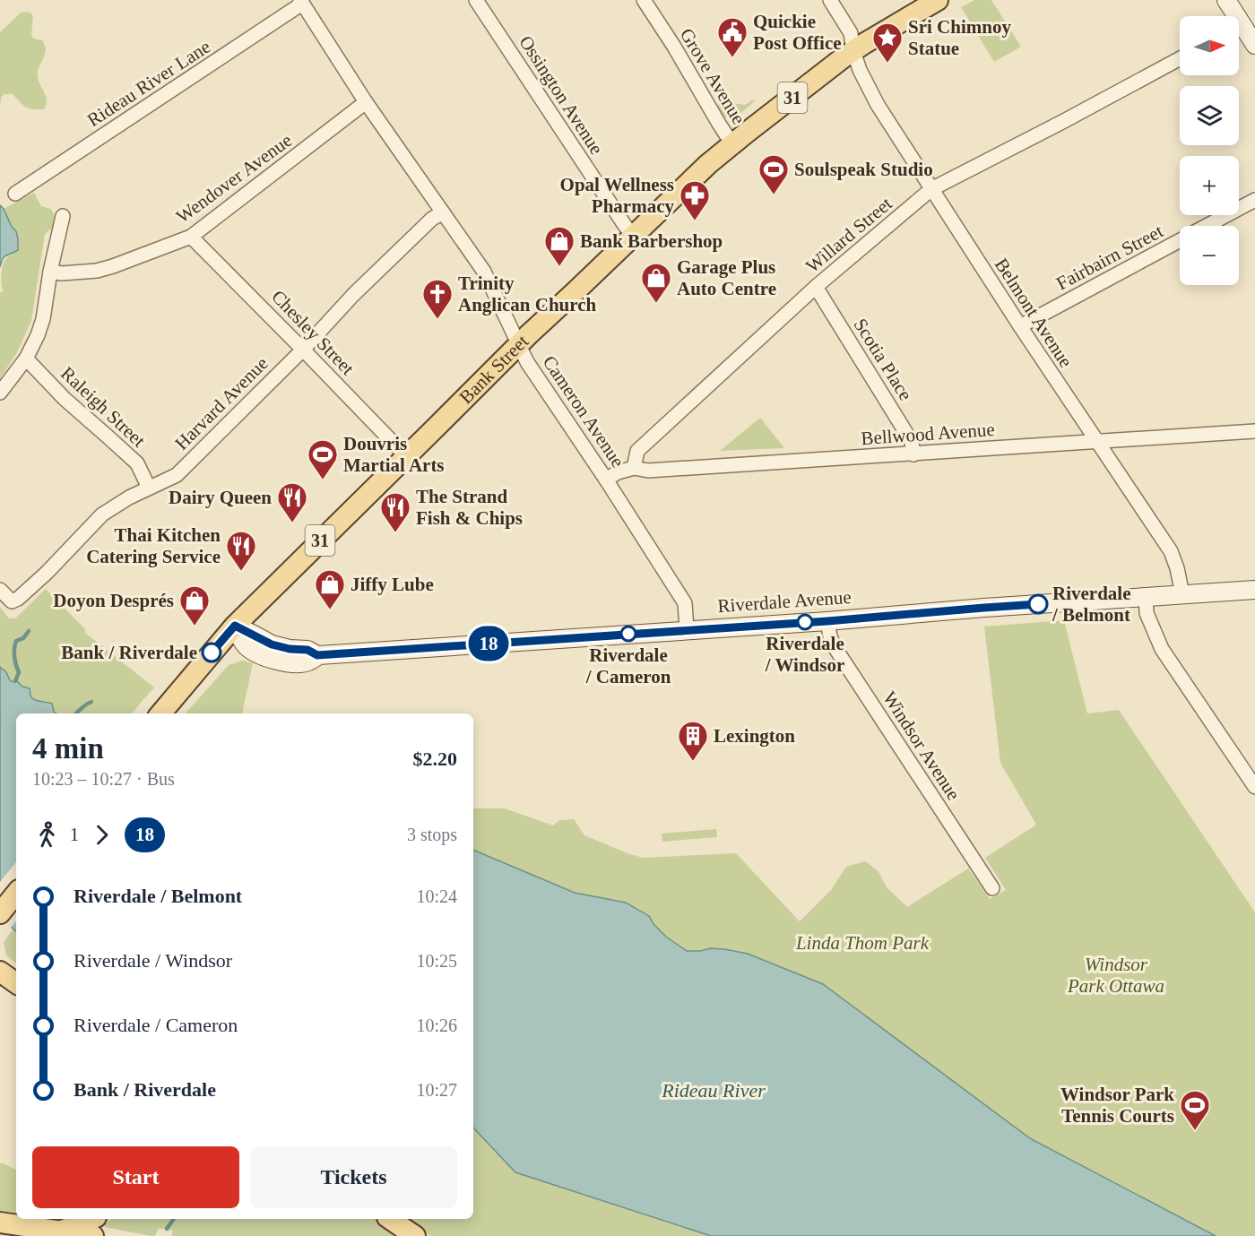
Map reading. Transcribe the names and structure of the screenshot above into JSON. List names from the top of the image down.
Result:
{
  "streets": {
    "main road": ["31", "Bank Street"],
    "street": [
      "Grove Avenue",
      "Rideau River Lane",
      "Ossington Avenue",
      "Wendover Avenue",
      "Willard Street",
      "Fairbairn Street",
      "Belmont Avenue",
      "Chesley Street",
      "Scotia Place",
      "Harvard Avenue",
      "Raleigh Street",
      "Cameron Avenue",
      "Bellwood Avenue",
      "Riverdale Avenue",
      "Windsor Avenue"
    ]
  },
  "crossings": [
    ["Grove Avenue", "Bank Street"],
    ["Rideau River Lane", "Cameron Avenue"],
    ["Ossington Avenue", "Bank Street"],
    ["Wendover Avenue", "Chesley Street"],
    ["Wendover Avenue", "Cameron Avenue"],
    ["Willard Street", "Belmont Avenue"],
    ["Willard Street", "Scotia Place"],
    ["Willard Street", "Bellwood Avenue"],
    ["Fairbairn Street", "Belmont Avenue"],
    ["Belmont Avenue", "Bank Street"],
    ["Belmont Avenue", "Bellwood Avenue"],
    ["Belmont Avenue", "Riverdale Avenue"],
    ["Chesley Street", "Bank Street"],
    ["Chesley Street", "Harvard Avenue"],
    ["Scotia Place", "Bellwood Avenue"],
    ["Bank Street", "Cameron Avenue"],
    ["Bank Street", "Riverdale Avenue"],
    ["Harvard Avenue", "Raleigh Street"],
    ["Harvard Avenue", "Cameron Avenue"],
    ["Cameron Avenue", "Bellwood Avenue"],
    ["Cameron Avenue", "Riverdale Avenue"],
    ["Riverdale Avenue", "Windsor Avenue"]
  ],
  "water": ["Rideau River"],
  "parks": ["Linda Thom Park", "Windsor Park Ottawa"],
  "places": {
    "public building": ["Quickie Post Office"],
    "place": ["Sri Chimnoy Statue"],
    "sports": ["Soulspeak Studio", "Douvris Martial Arts", "Windsor Park Tennis Courts"],
    "pharmacy": ["Opal Wellness Pharmacy"],
    "shop": [
      "Bank Barbershop",
      "Garage Plus Auto Centre",
      "Jiffy Lube",
      "Doyon Després"
    ],
    "church": ["Trinity Anglican Church"],
    "restaurant": ["Dairy Queen", "The Strand Fish & Chips", "Thai Kitchen Catering Service"],
    "other": [
      "Riverdale / Belmont",
      "Riverdale / Windsor",
      "Riverdale / Cameron",
      "Bank / Riverdale"
    ],
    "building": ["Lexington"]
  },
  "lines": ["bus line 18"],
  "north": "right",
  "page": {
    "on_map": "18",
    "map_buttons": ["+", "−"],
    "heading": ["4 min", "10:23 – 10:27 · Bus", "$2.20"],
    "legs": ["1", "18", "3 stops"],
    "list": [
      {
        "name": "Riverdale / Belmont",
        "value": "10:24"
      },
      {
        "name": "Riverdale / Windsor",
        "value": "10:25"
      },
      {
        "name": "Riverdale / Cameron",
        "value": "10:26"
      },
      {
        "name": "Bank / Riverdale",
        "value": "10:27"
      }
    ],
    "buttons": ["Start", "Tickets"]
  }
}
